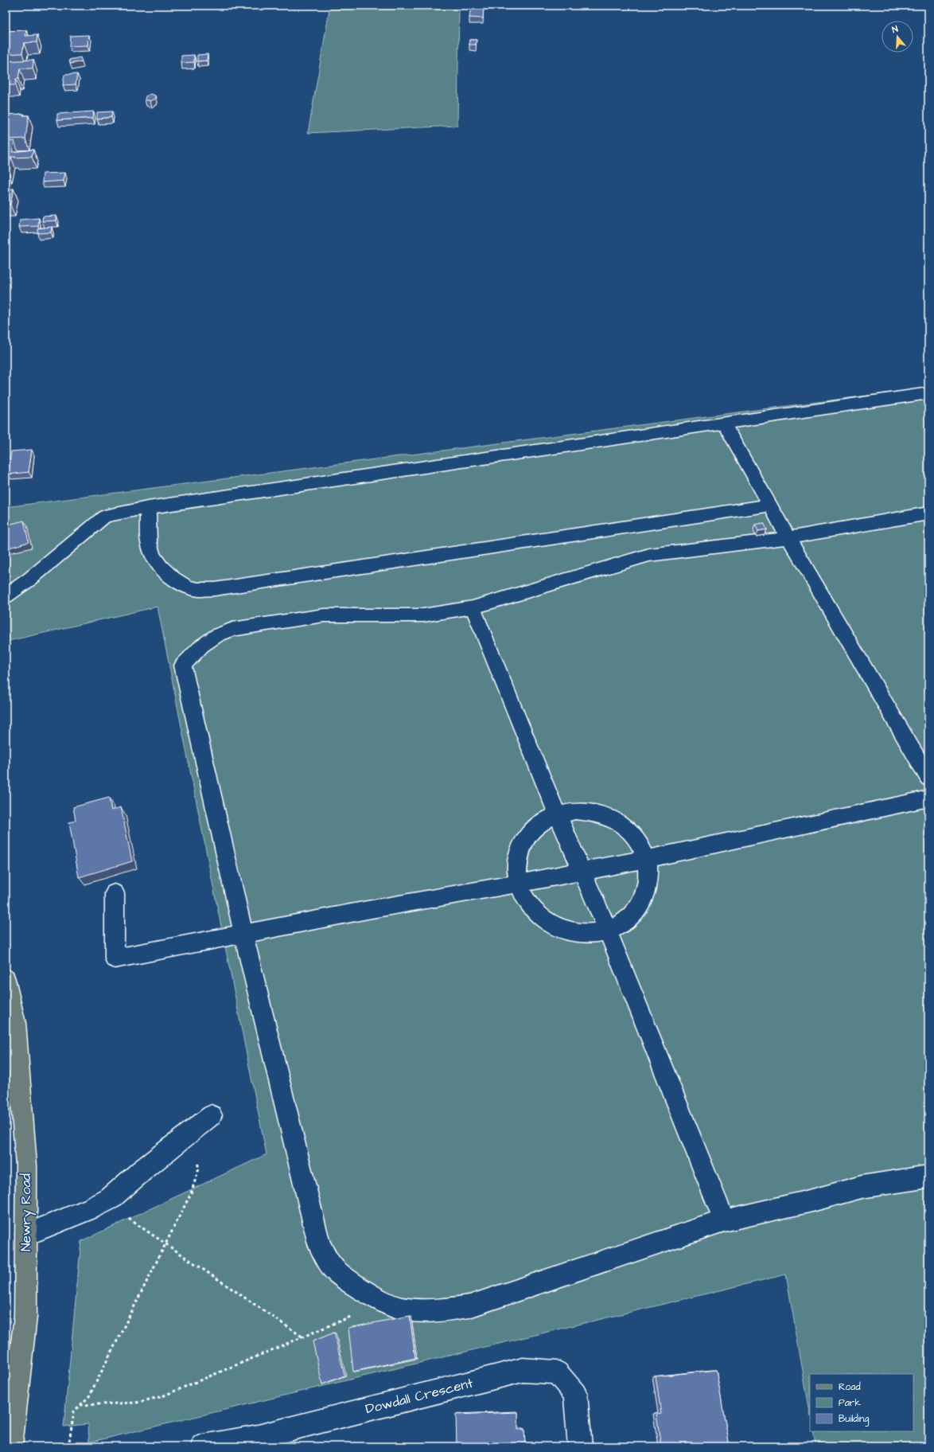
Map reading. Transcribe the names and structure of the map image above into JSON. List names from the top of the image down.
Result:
{
  "streets": {
    "main road": ["Newry Road"],
    "street": ["Dowdall Crescent"]
  },
  "legend": ["Road", "Park", "Building"],
  "north": "top"
}
